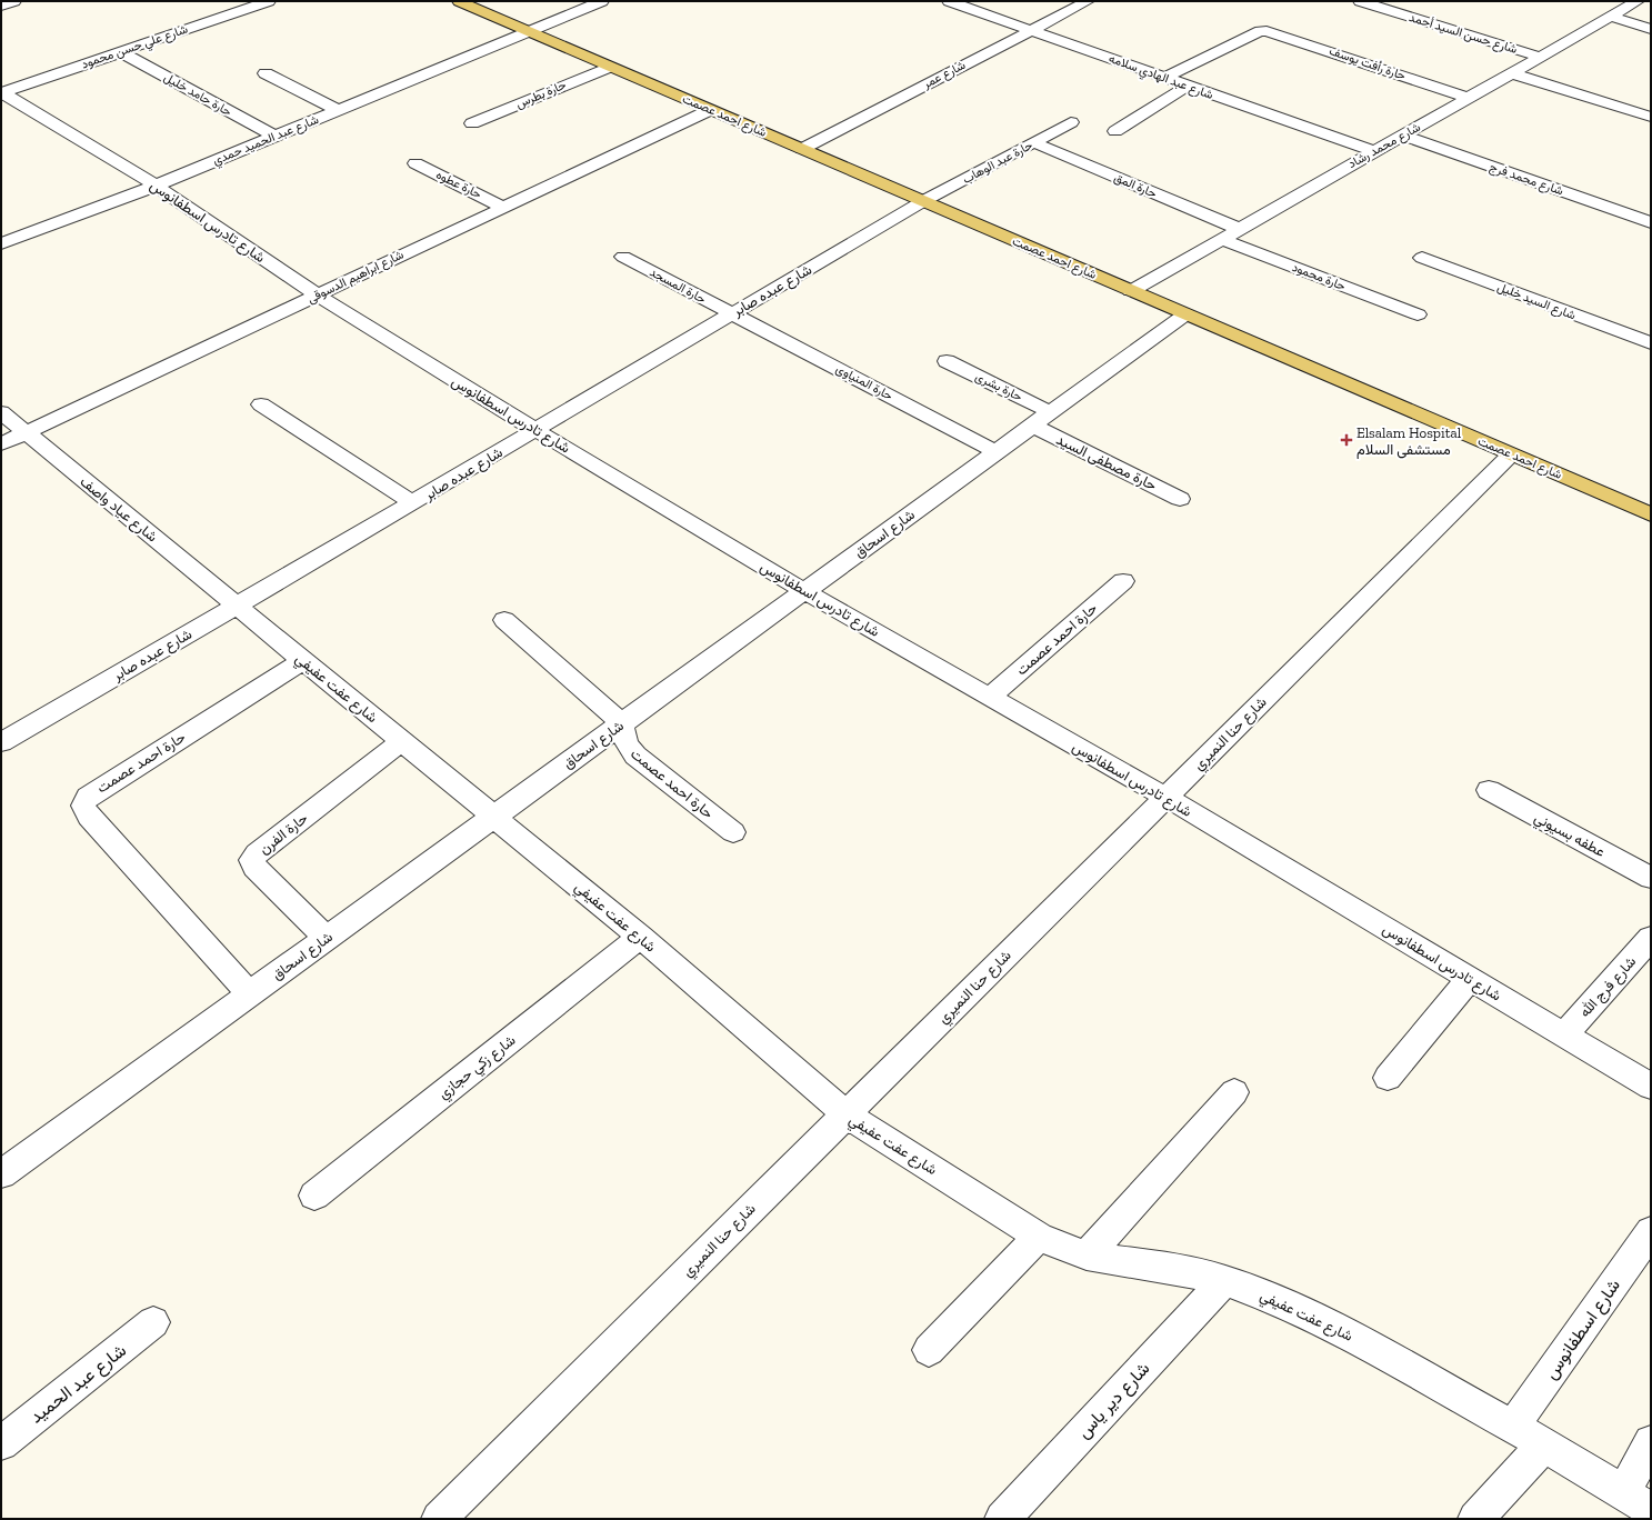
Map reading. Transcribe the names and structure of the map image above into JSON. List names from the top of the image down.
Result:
{
  "streets": {
    "main road": ["شارع احمد عصمت"],
    "street": [
      "شارع حسن السيد أحمد",
      "شارع علي حسن محمود",
      "حارة رأفت يوسف",
      "شارع عمر",
      "شارع عبد الهادي سلامه",
      "حارة حامد خليل",
      "حارة بطرس",
      "شارع عبد الحميد حمدي",
      "شارع محمد رشاد",
      "حارة عبد الوهاب",
      "شارع محمد فرج",
      "حارة عطوه",
      "حارة المق",
      "شارع تادرس اسطفانوس",
      "شارع ابراهيم الدسوقى",
      "حارة محمود",
      "حارة المسجد",
      "شارع عبده صابر",
      "شارع السيد خليل",
      "حارة المنياوى",
      "حارة بشرى",
      "حارة مصطفى السيد",
      "شارع عياد واصف",
      "شارع اسحاق",
      "حارة احمد عصمت",
      "شارع عفت عفيفي",
      "شارع حنا النميري",
      "حارة الفرن",
      "عطفه بسيوني",
      "شارع فرج الله",
      "شارع زكي حجازي",
      "شارع اسطفانوس",
      "شارع عبد الحميد",
      "شارع دير ياس"
    ]
  },
  "crossings": [
    ["شارع حسن السيد أحمد", "شارع محمد رشاد"],
    ["شارع علي حسن محمود", "حارة حامد خليل"],
    ["شارع علي حسن محمود", "شارع تادرس اسطفانوس"],
    ["حارة رأفت يوسف", "شارع عبد الهادي سلامه"],
    ["حارة رأفت يوسف", "شارع محمد رشاد"],
    ["شارع عمر", "شارع عبد الهادي سلامه"],
    ["شارع عمر", "شارع احمد عصمت"],
    ["شارع عبد الهادي سلامه", "شارع محمد رشاد"],
    ["حارة حامد خليل", "شارع عبد الحميد حمدي"],
    ["حارة بطرس", "شارع احمد عصمت"],
    ["شارع احمد عصمت", "شارع عبد الحميد حمدي"],
    ["شارع احمد عصمت", "شارع محمد رشاد"],
    ["شارع احمد عصمت", "حارة عبد الوهاب"],
    ["شارع احمد عصمت", "شارع ابراهيم الدسوقى"],
    ["شارع احمد عصمت", "شارع عبده صابر"],
    ["شارع احمد عصمت", "شارع اسحاق"],
    ["شارع احمد عصمت", "شارع حنا النميري"],
    ["شارع عبد الحميد حمدي", "شارع تادرس اسطفانوس"],
    ["شارع محمد رشاد", "شارع محمد فرج"],
    ["شارع محمد رشاد", "حارة المق"],
    ["شارع محمد رشاد", "حارة محمود"],
    ["حارة عبد الوهاب", "حارة المق"],
    ["حارة عبد الوهاب", "شارع عبده صابر"],
    ["حارة عطوه", "شارع ابراهيم الدسوقى"],
    ["شارع تادرس اسطفانوس", "شارع ابراهيم الدسوقى"],
    ["شارع تادرس اسطفانوس", "شارع عبده صابر"],
    ["شارع تادرس اسطفانوس", "شارع اسحاق"],
    ["شارع تادرس اسطفانوس", "حارة احمد عصمت"],
    ["شارع تادرس اسطفانوس", "شارع حنا النميري"],
    ["شارع تادرس اسطفانوس", "شارع فرج الله"],
    ["شارع ابراهيم الدسوقى", "شارع عياد واصف"],
    ["حارة المسجد", "شارع عبده صابر"],
    ["حارة المسجد", "حارة المنياوى"],
    ["شارع عبده صابر", "حارة المنياوى"],
    ["شارع عبده صابر", "شارع عياد واصف"],
    ["شارع عبده صابر", "شارع عفت عفيفي"],
    ["حارة المنياوى", "شارع اسحاق"],
    ["حارة بشرى", "حارة مصطفى السيد"],
    ["حارة بشرى", "شارع اسحاق"],
    ["حارة مصطفى السيد", "شارع اسحاق"],
    ["شارع عياد واصف", "شارع عفت عفيفي"],
    ["شارع اسحاق", "حارة احمد عصمت"],
    ["شارع اسحاق", "شارع عفت عفيفي"],
    ["شارع اسحاق", "حارة الفرن"],
    ["حارة احمد عصمت", "شارع عفت عفيفي"],
    ["شارع عفت عفيفي", "شارع حنا النميري"],
    ["شارع عفت عفيفي", "حارة الفرن"],
    ["شارع عفت عفيفي", "شارع زكي حجازي"],
    ["شارع عفت عفيفي", "شارع اسطفانوس"],
    ["شارع عفت عفيفي", "شارع دير ياس"]
  ],
  "places": {
    "health": ["Elsalam Hospital مستشفى السلام"]
  }
}
